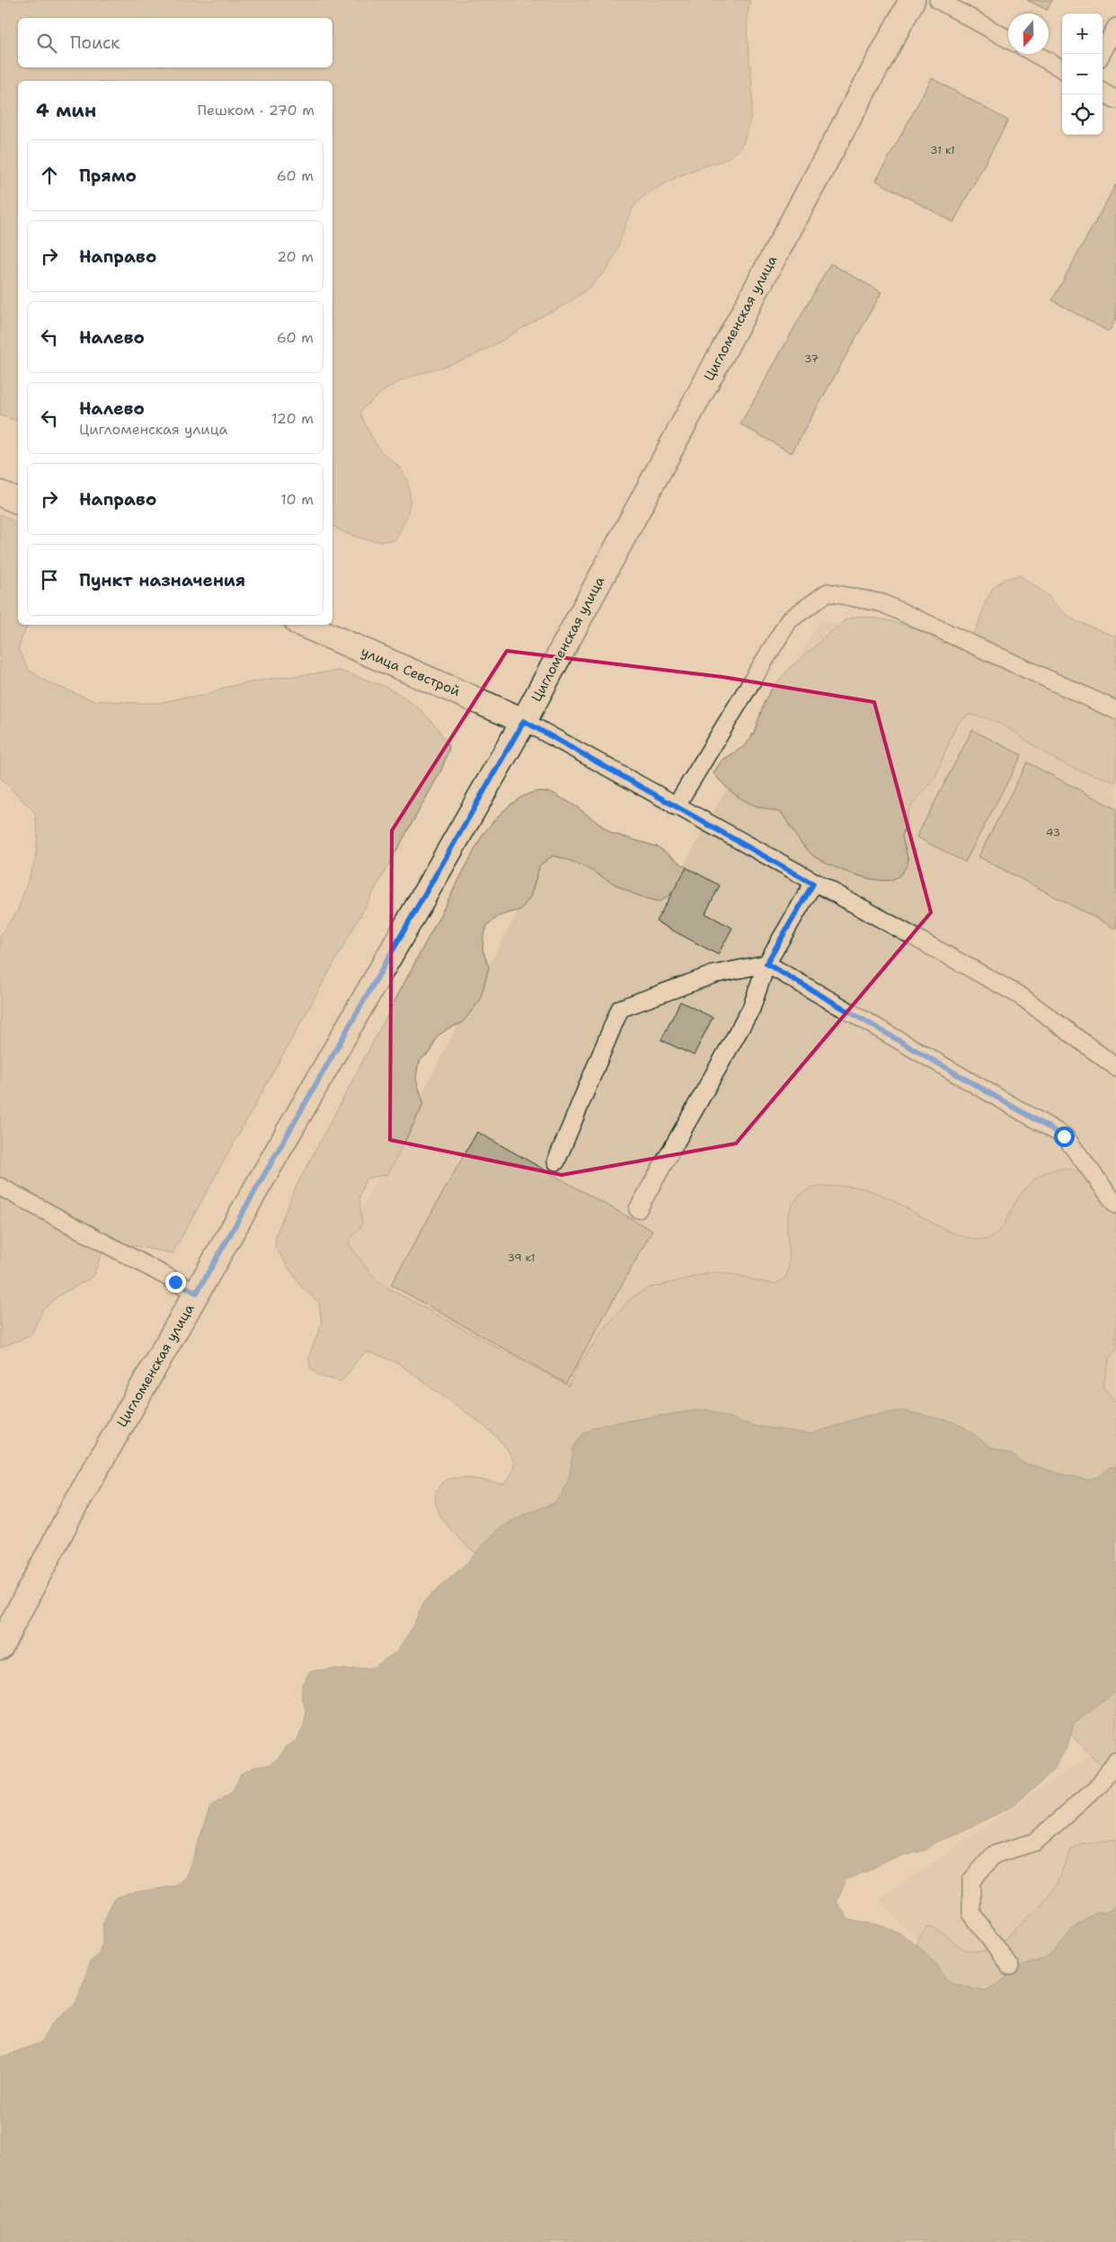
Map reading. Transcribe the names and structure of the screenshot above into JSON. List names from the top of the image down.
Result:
{
  "streets": {
    "street": ["Цигломенская улица", "улица Севстрой"]
  },
  "crossings": [
    ["Цигломенская улица", "улица Севстрой"]
  ],
  "house_numbers": [
    "31 к1",
    "37",
    "43",
    "39 к1"
  ],
  "north": "bottom",
  "page": {
    "map_buttons": ["+", "−"],
    "search": "Поиск",
    "heading": ["4 мин", "Пешком · 270 m"],
    "list": [
      ["Прямо", "60 m"],
      ["Направо", "20 m"],
      ["Налево", "60 m"],
      ["Налево", "Цигломенская улица", "120 m"],
      ["Направо", "10 m"],
      "Пункт назначения"
    ]
  }
}
